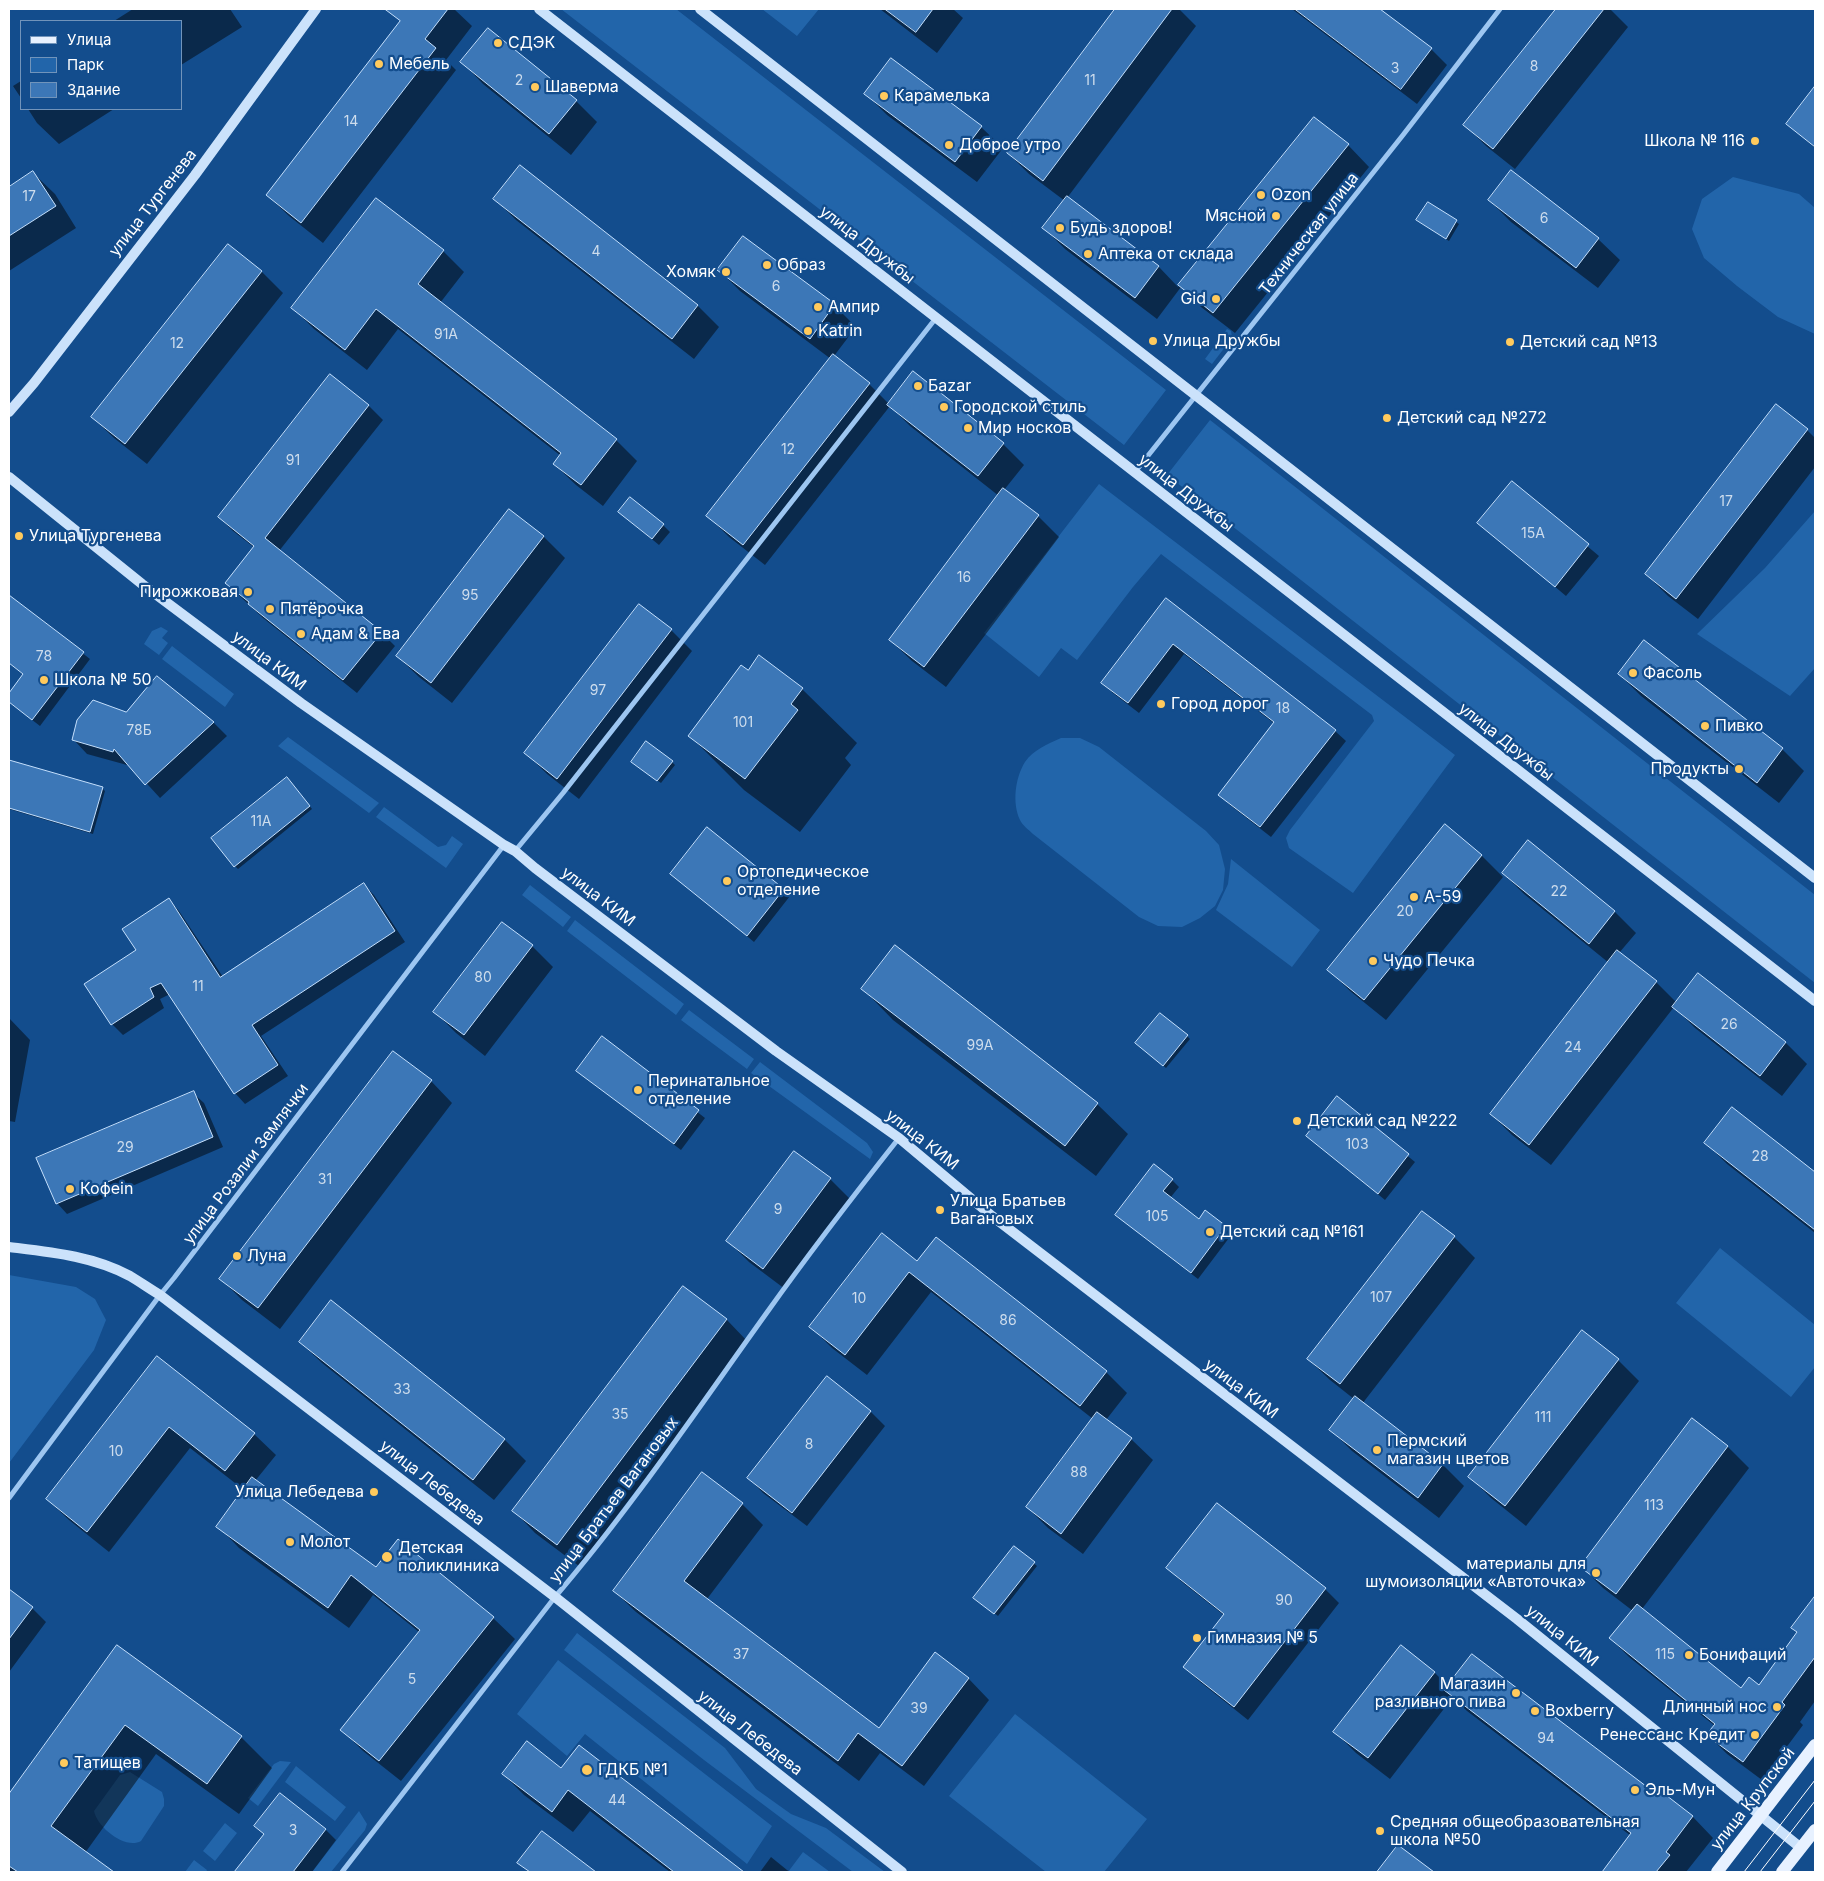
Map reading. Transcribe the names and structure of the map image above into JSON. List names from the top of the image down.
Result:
{
  "streets": {
    "main road": ["улица Крупской"],
    "street": [
      "улица Тургенева",
      "Техническая улица",
      "улица Дружбы",
      "улица КИМ",
      "улица Розалии Землячки",
      "улица Лебедева",
      "улица Братьев Вагановых"
    ]
  },
  "crossings": [
    ["Техническая улица", "улица Дружбы"],
    ["улица КИМ", "улица Розалии Землячки"],
    ["улица КИМ", "улица Братьев Вагановых"],
    ["улица КИМ", "улица Крупской"],
    ["улица Розалии Землячки", "улица Лебедева"],
    ["улица Лебедева", "улица Братьев Вагановых"]
  ],
  "places": [
    "СДЭК",
    "Мебель",
    "Шаверма",
    "Карамелька",
    "Школа № 116",
    "Доброе утро",
    "Ozon",
    "Мясной",
    "Будь здоров!",
    "Аптека от склада",
    "Образ",
    "Хомяк",
    "Gid",
    "Ампир",
    "Katrin",
    "Улица Дружбы",
    "Детский сад №13",
    "Бazar",
    "Городской стиль",
    "Детский сад №272",
    "Мир носков",
    "Улица Тургенева",
    "Пирожковая",
    "Пятёрочка",
    "Адам & Ева",
    "Фасоль",
    "Школа № 50",
    "Город дорог",
    "Пивко",
    "Продукты",
    "Ортопедическое отделение",
    "А-59",
    "Чудо Печка",
    "Перинатальное отделение",
    "Детский сад №222",
    "Кофеin",
    "Улица Братьев Вагановых",
    "Детский сад №161",
    "Луна",
    "Пермский магазин цветов",
    "Улица Лебедева",
    "Молот",
    "Детская поликлиника",
    "материалы для шумоизоляции «Автоточка»",
    "Гимназия № 5",
    "Бонифаций",
    "Магазин разливного пива",
    "Длинный нос",
    "Boxberry",
    "Ренессанс Кредит",
    "Татищев",
    "ГДКБ №1",
    "Эль-Мун",
    "Средняя общеобразовательная школа №50"
  ],
  "house_numbers": [
    "8",
    "3",
    "2",
    "11",
    "14",
    "17",
    "6",
    "4",
    "6",
    "91А",
    "12",
    "12",
    "91",
    "17",
    "15А",
    "16",
    "95",
    "78",
    "97",
    "18",
    "101",
    "78Б",
    "11А",
    "22",
    "20",
    "80",
    "11",
    "26",
    "99А",
    "24",
    "103",
    "29",
    "28",
    "31",
    "9",
    "105",
    "107",
    "10",
    "86",
    "33",
    "35",
    "111",
    "8",
    "10",
    "88",
    "113",
    "90",
    "37",
    "115",
    "5",
    "39",
    "94",
    "44",
    "3"
  ],
  "legend": ["Улица", "Парк", "Здание"]
}
